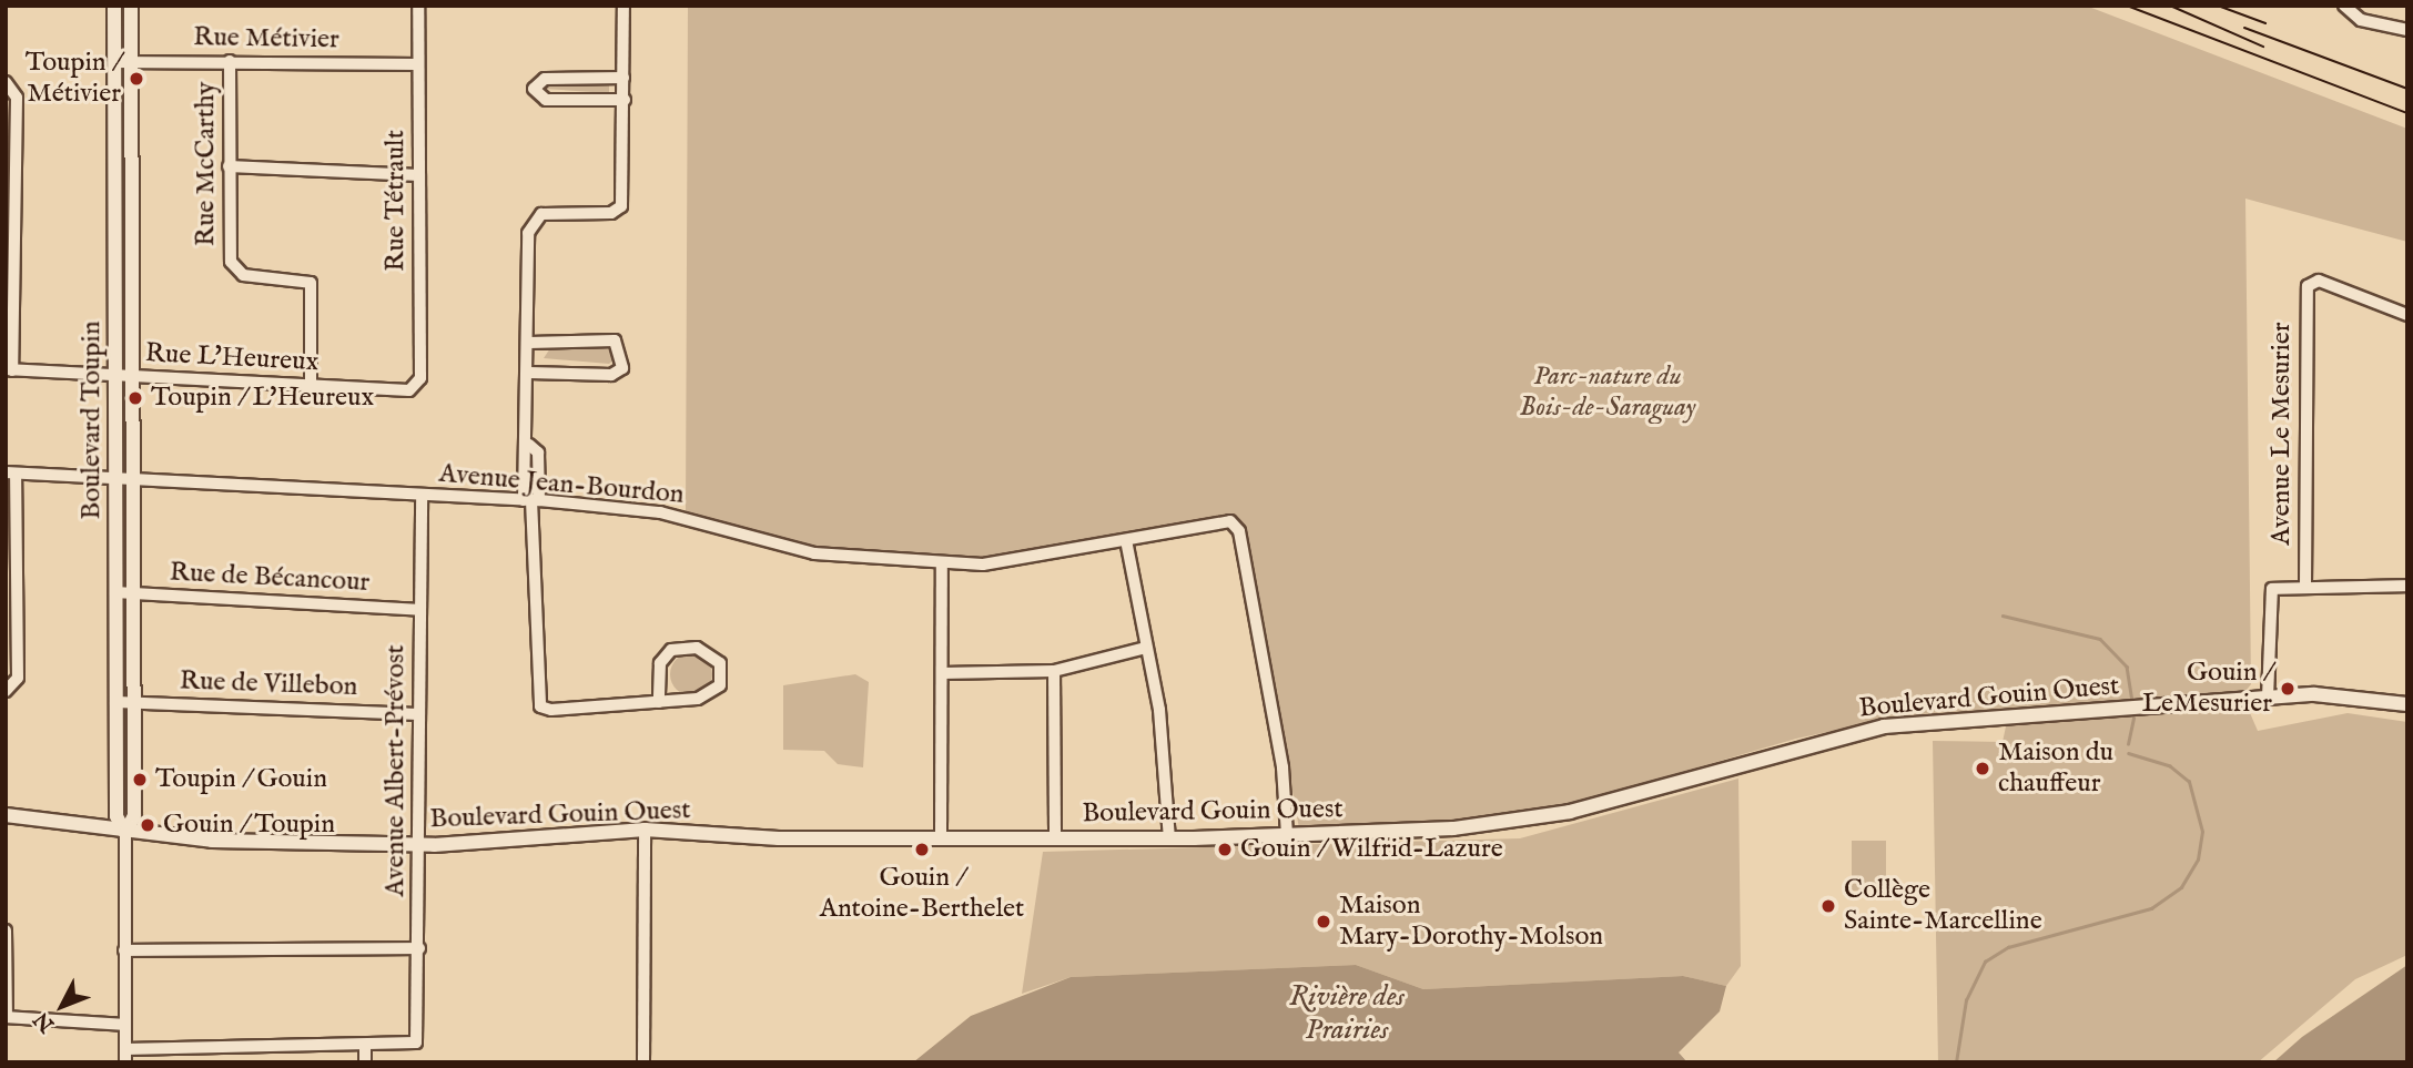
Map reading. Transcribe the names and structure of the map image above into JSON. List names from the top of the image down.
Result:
{
  "streets": {
    "street": [
      "Rue Métivier",
      "Rue McCarthy",
      "Rue Tétrault",
      "Rue L'Heureux",
      "Boulevard Toupin",
      "Avenue Le Mesurier",
      "Avenue Jean-Bourdon",
      "Rue de Bécancour",
      "Rue de Villebon",
      "Boulevard Gouin Ouest",
      "Avenue Albert-Prévost"
    ]
  },
  "crossings": [
    ["Rue Métivier", "Rue McCarthy"],
    ["Rue Métivier", "Rue Tétrault"],
    ["Rue Métivier", "Boulevard Toupin"],
    ["Rue McCarthy", "Rue L'Heureux"],
    ["Rue Tétrault", "Rue L'Heureux"],
    ["Rue L'Heureux", "Boulevard Toupin"],
    ["Boulevard Toupin", "Avenue Jean-Bourdon"],
    ["Boulevard Toupin", "Rue de Bécancour"],
    ["Boulevard Toupin", "Rue de Villebon"],
    ["Boulevard Toupin", "Boulevard Gouin Ouest"],
    ["Avenue Jean-Bourdon", "Boulevard Gouin Ouest"],
    ["Avenue Jean-Bourdon", "Avenue Albert-Prévost"],
    ["Rue de Bécancour", "Avenue Albert-Prévost"],
    ["Rue de Villebon", "Avenue Albert-Prévost"],
    ["Boulevard Gouin Ouest", "Avenue Albert-Prévost"]
  ],
  "water": ["Rivière des Prairies"],
  "parks": ["Parc-nature du Bois-de-Saraguay"],
  "places": [
    "Toupin / Métivier",
    "Toupin / L'Heureux",
    "Gouin / LeMesurier",
    "Maison du chauffeur",
    "Toupin / Gouin",
    "Gouin / Toupin",
    "Gouin / Antoine-Berthelet",
    "Gouin / Wilfrid-Lazure",
    "Collège Sainte-Marcelline",
    "Maison Mary-Dorothy-Molson"
  ],
  "north": "bottom left"
}
